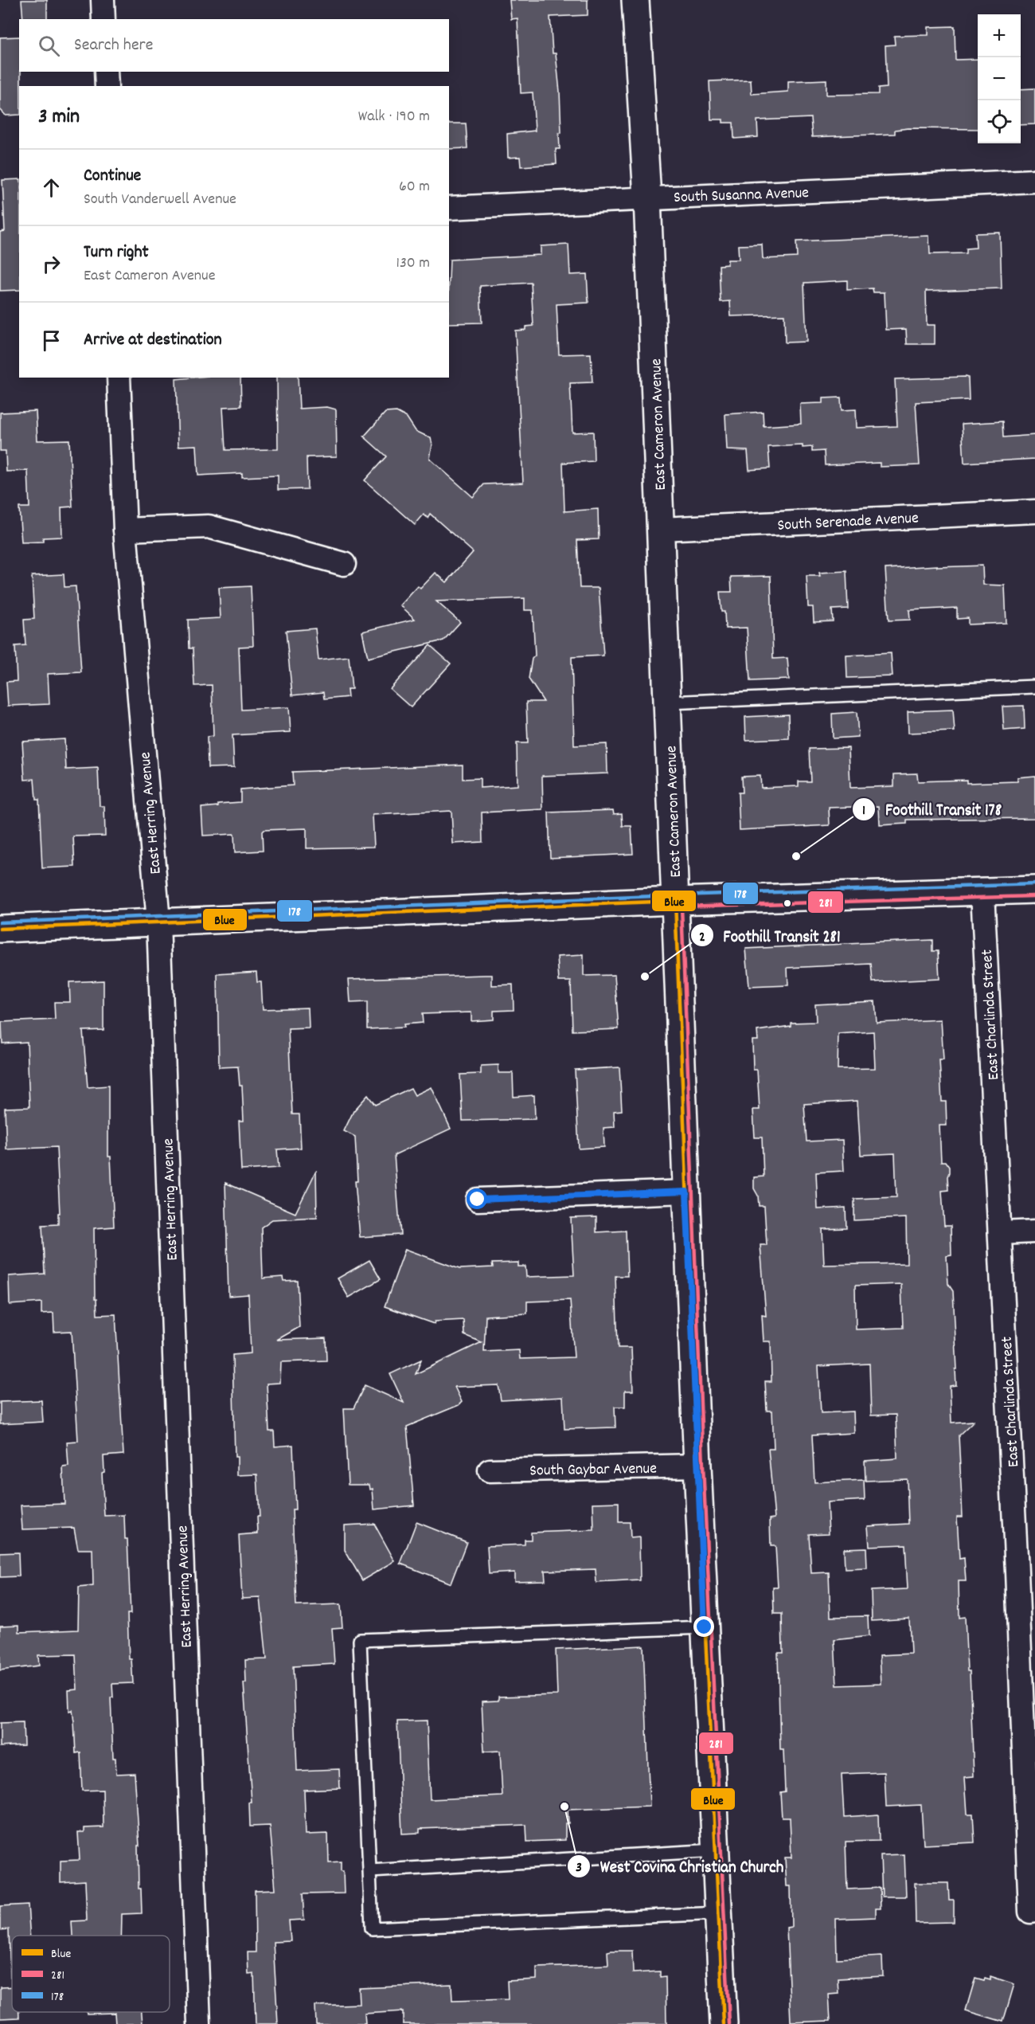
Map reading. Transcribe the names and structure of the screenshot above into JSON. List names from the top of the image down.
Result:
{
  "streets": {
    "main road": ["East Cameron Avenue"],
    "street": [
      "South Susanna Avenue",
      "South Serenade Avenue",
      "East Herring Avenue",
      "East Charlinda Street",
      "South Gaybar Avenue"
    ]
  },
  "crossings": [
    ["South Susanna Avenue", "East Cameron Avenue"],
    ["East Cameron Avenue", "South Serenade Avenue"],
    ["East Cameron Avenue", "South Gaybar Avenue"]
  ],
  "places": ["Foothill Transit 178", "Foothill Transit 281", "West Covina Christian Church"],
  "lines": ["transit line 178", "transit line 281", "transit line Blue"],
  "legend": ["Blue", "281", "178"],
  "page": {
    "map_buttons": ["+", "−"],
    "search": "Search here",
    "heading": ["3 min", "Walk · 190 m"],
    "list": [
      ["Continue", "South Vanderwell Avenue", "60 m"],
      ["Turn right", "East Cameron Avenue", "130 m"],
      "Arrive at destination"
    ]
  }
}
